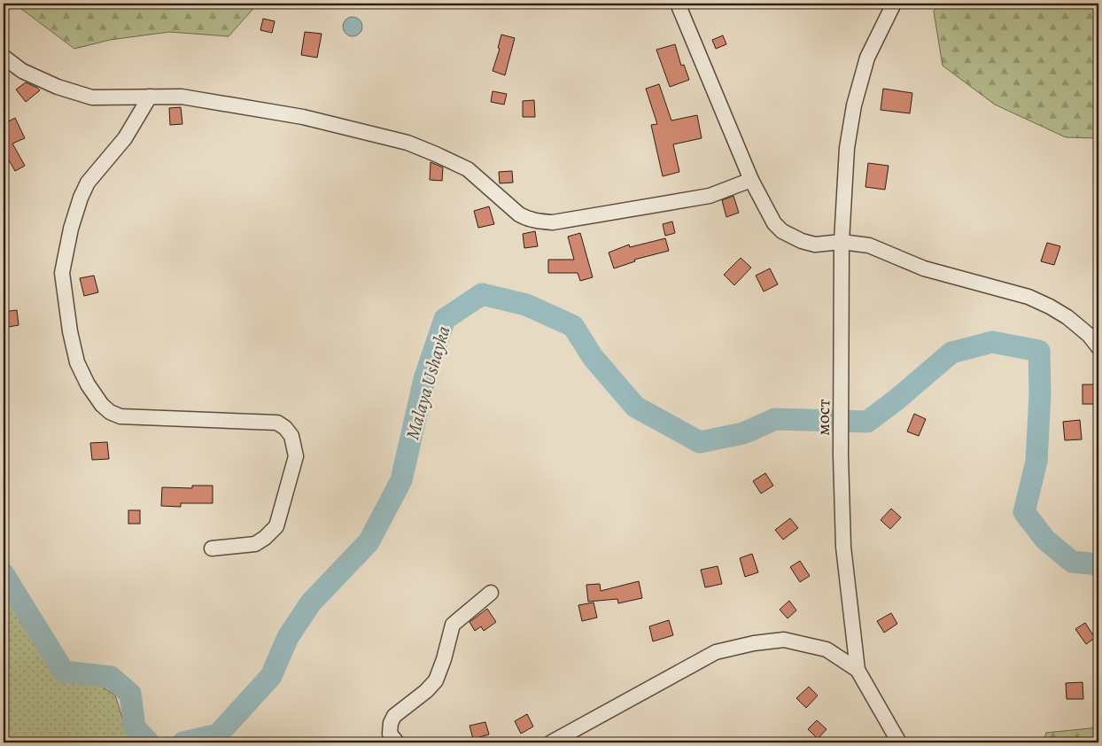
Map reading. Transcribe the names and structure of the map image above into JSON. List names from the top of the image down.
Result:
{
  "streets": {
    "street": ["мост"]
  },
  "water": ["Malaya Ushayka"]
}
